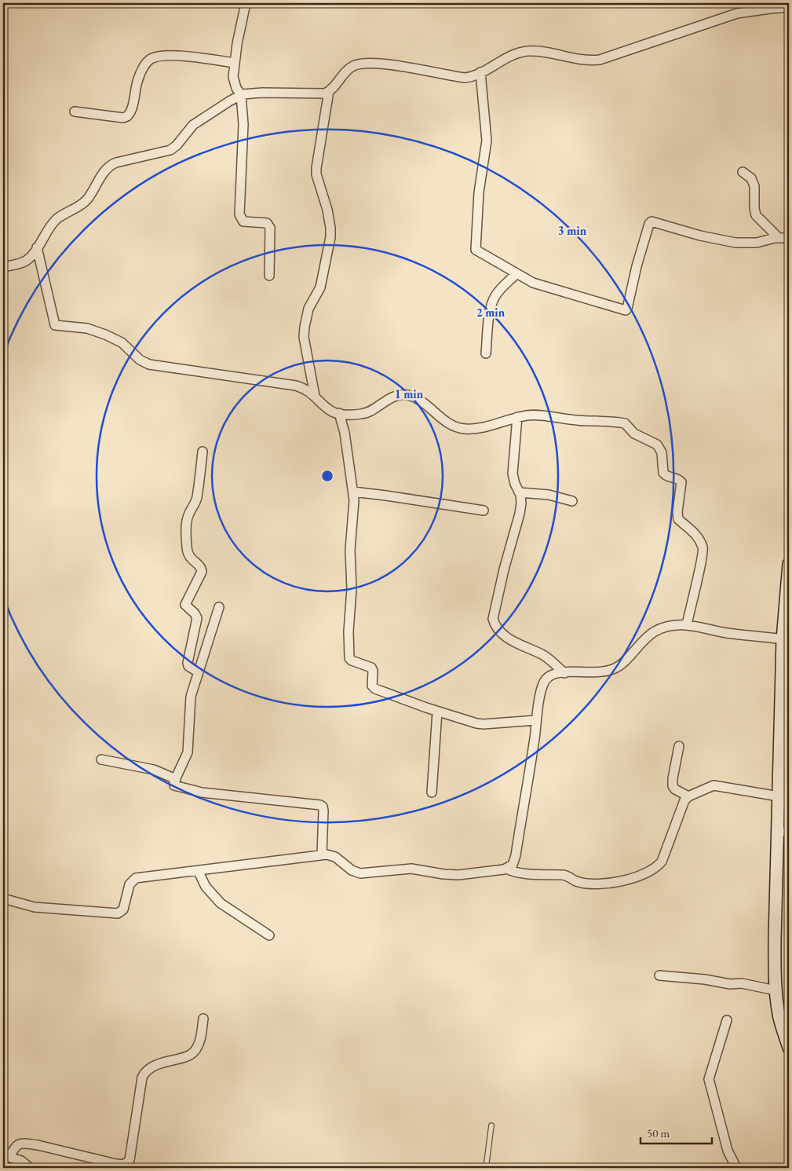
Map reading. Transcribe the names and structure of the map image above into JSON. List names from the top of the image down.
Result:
{
  "scale_bar": "50 m",
  "rings": ["3 min", "2 min", "1 min"]
}
